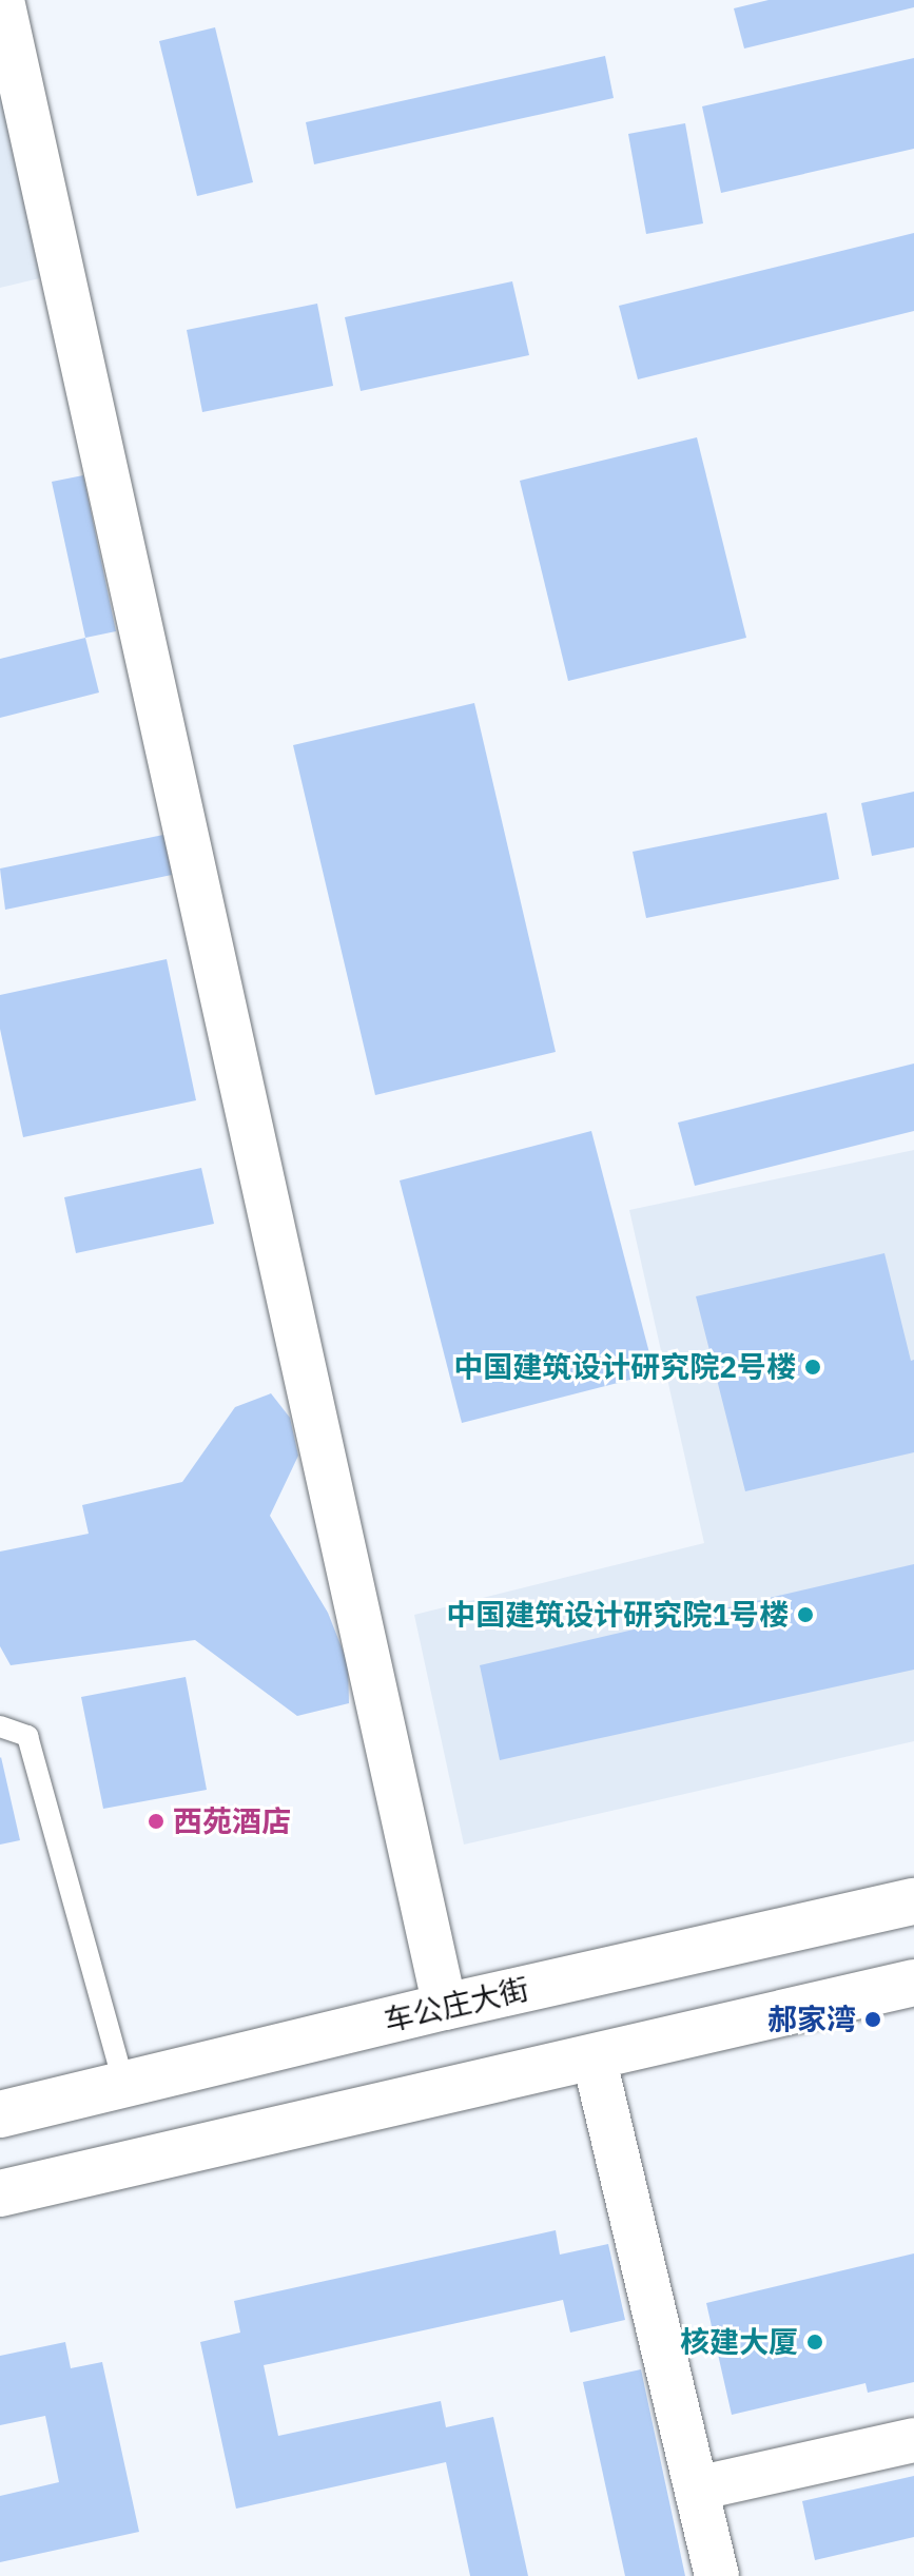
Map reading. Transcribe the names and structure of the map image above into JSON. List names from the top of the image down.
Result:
{
  "streets": {
    "main road": ["车公庄大街"]
  },
  "places": [
    "中国建筑设计研究院2号楼",
    "中国建筑设计研究院1号楼",
    "西苑酒店",
    "郝家湾",
    "核建大厦"
  ]
}
